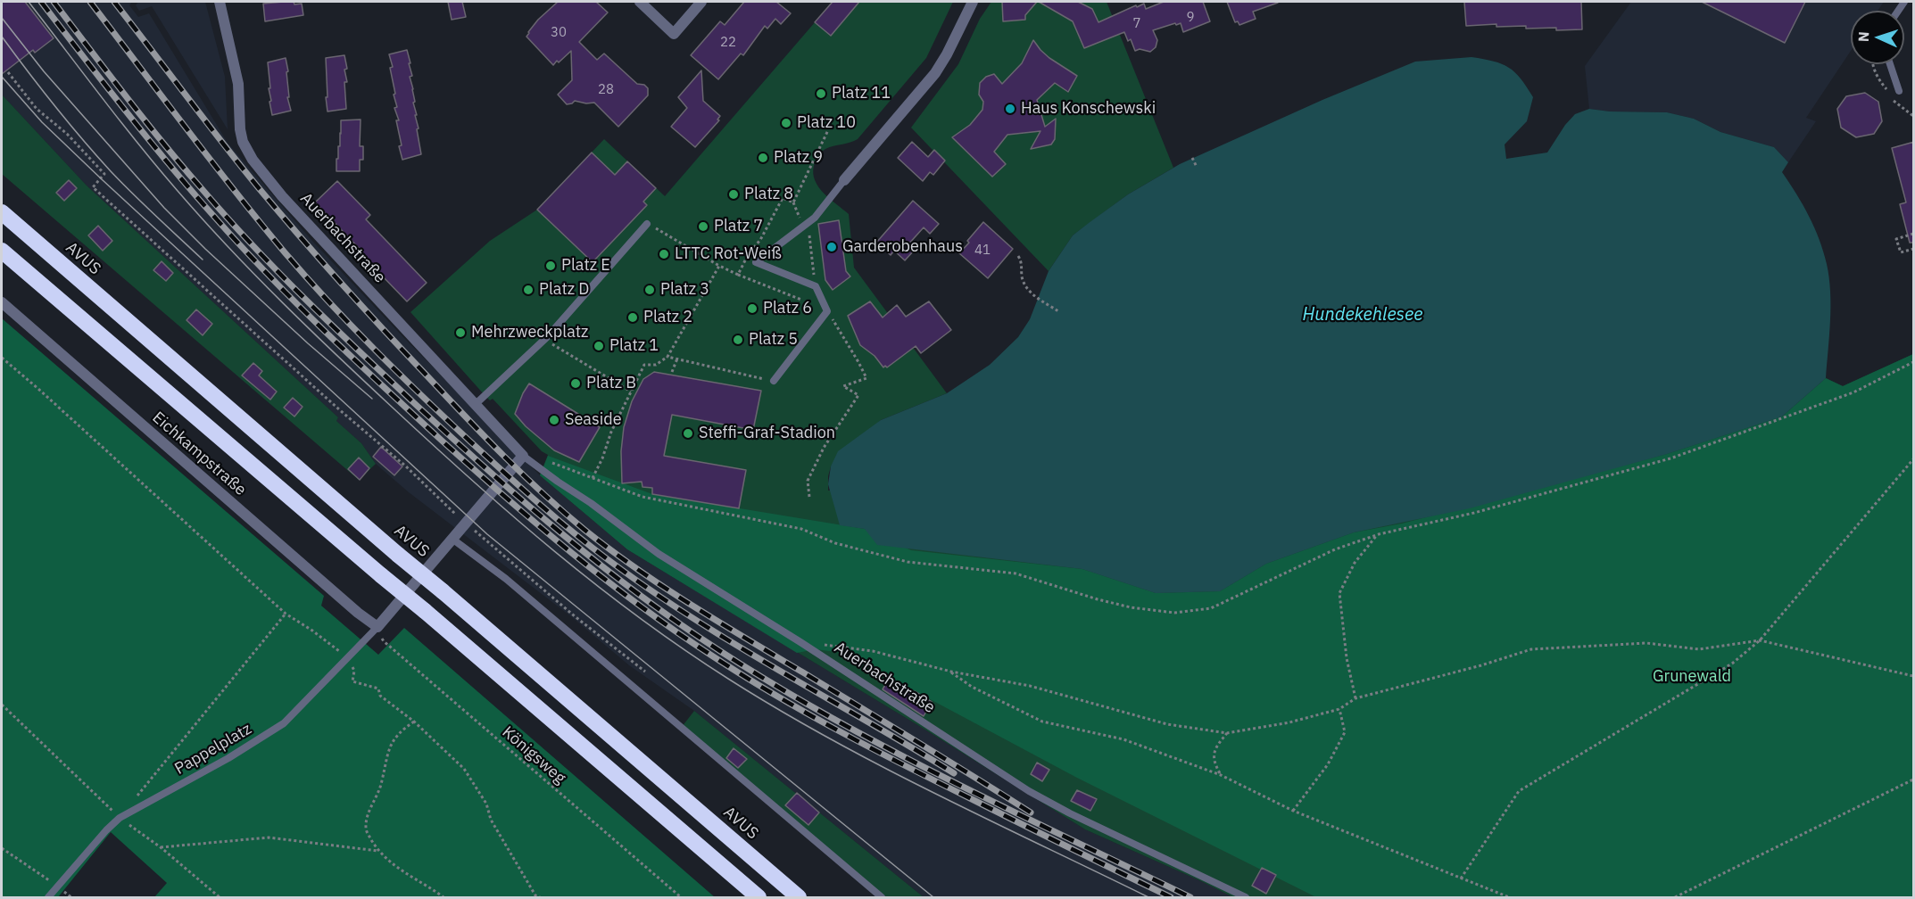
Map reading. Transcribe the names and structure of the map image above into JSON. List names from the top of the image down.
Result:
{
  "streets": {
    "highway": ["AVUS"],
    "street": ["Auerbachstraße", "Eichkampstraße"],
    "lane": ["Pappelplatz"],
    "path": ["Königsweg"]
  },
  "crossings": [
    ["Eichkampstraße", "Pappelplatz"],
    ["Eichkampstraße", "Königsweg"],
    ["Pappelplatz", "Königsweg"]
  ],
  "water": ["Hundekehlesee"],
  "parks": ["Grunewald"],
  "places": [
    "Platz 11",
    "Haus Konschewski",
    "Platz 10",
    "Platz 9",
    "Platz 8",
    "Platz 7",
    "Garderobenhaus",
    "LTTC Rot-Weiß",
    "Platz E",
    "Platz D",
    "Platz 3",
    "Platz 6",
    "Platz 2",
    "Mehrzweckplatz",
    "Platz 5",
    "Platz 1",
    "Platz B",
    "Seaside",
    "Steffi-Graf-Stadion"
  ],
  "house_numbers": [
    "9",
    "7",
    "30",
    "22",
    "28",
    "41"
  ],
  "north": "left"
}
